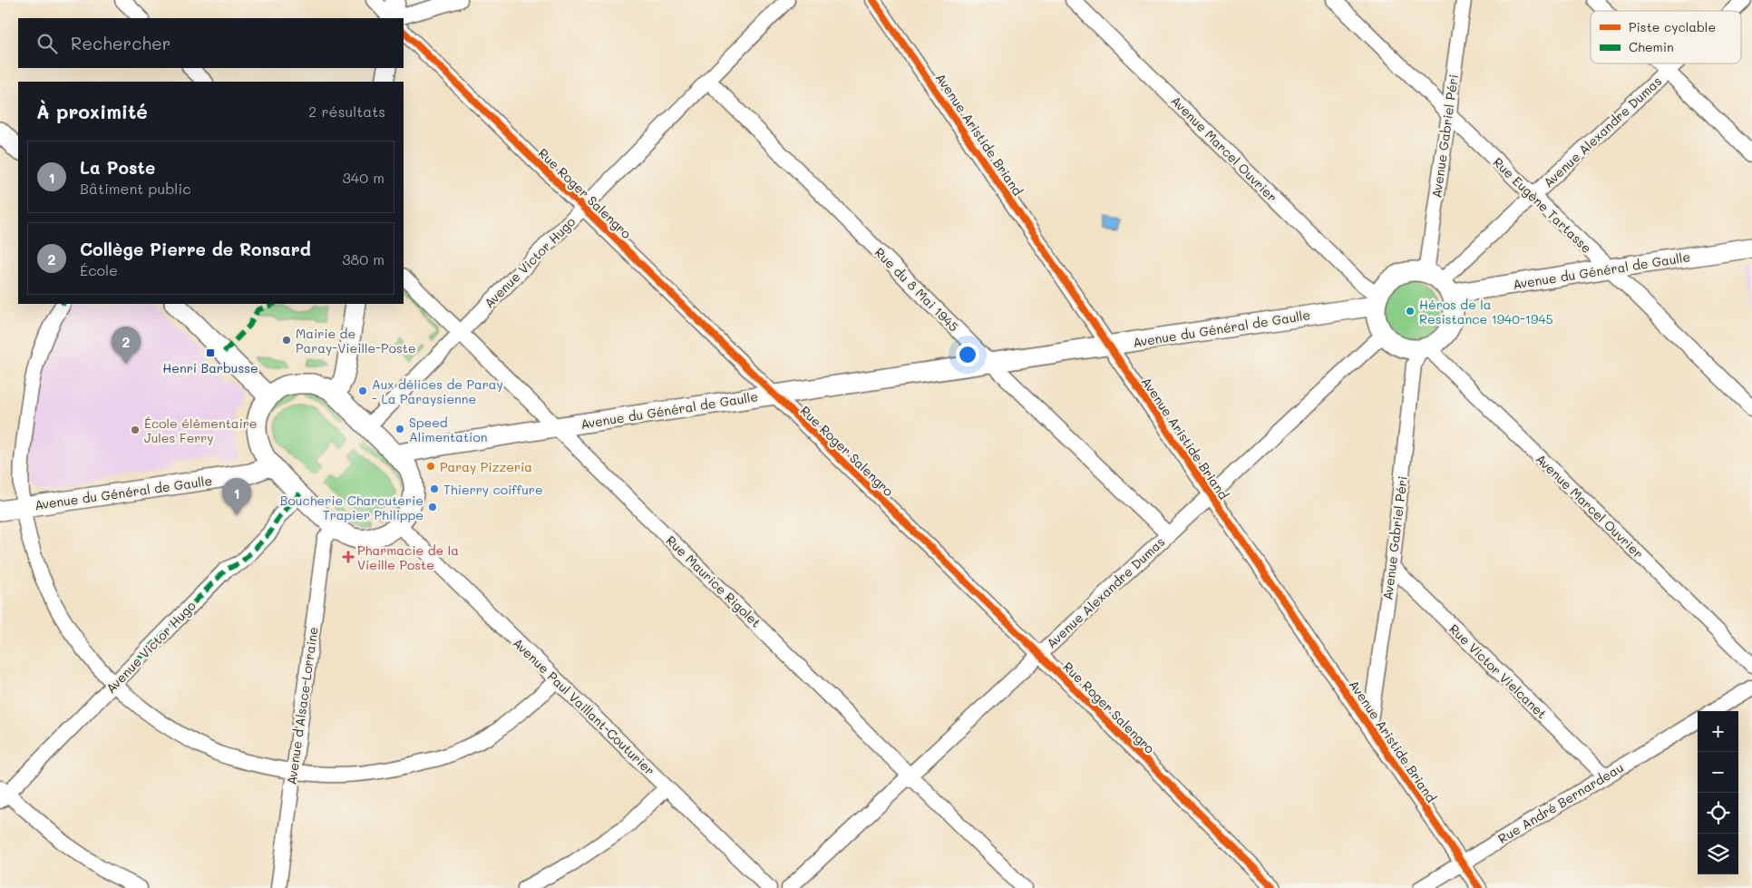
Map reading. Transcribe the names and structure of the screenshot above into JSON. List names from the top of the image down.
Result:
{
  "streets": {
    "street": [
      "Avenue Alexandre Dumas",
      "Avenue Aristide Briand",
      "Avenue Gabriel Péri",
      "Avenue Marcel Ouvrier",
      "Rue Roger Salengro",
      "Rue Eugène Tartasse",
      "Avenue Victor Hugo",
      "Avenue du Général de Gaulle",
      "Rue du 8 Mai 1945",
      "Rue Maurice Rigolet",
      "Rue Victor Vielcanet",
      "Avenue d'Alsace-Lorraine",
      "Avenue Paul Vaillant-Couturier",
      "Rue André Bernardeau"
    ]
  },
  "crossings": [
    ["Avenue Alexandre Dumas", "Avenue Aristide Briand"],
    ["Avenue Alexandre Dumas", "Avenue Gabriel Péri"],
    ["Avenue Alexandre Dumas", "Avenue Marcel Ouvrier"],
    ["Avenue Alexandre Dumas", "Rue Roger Salengro"],
    ["Avenue Alexandre Dumas", "Rue Eugène Tartasse"],
    ["Avenue Alexandre Dumas", "Avenue du Général de Gaulle"],
    ["Avenue Alexandre Dumas", "Rue du 8 Mai 1945"],
    ["Avenue Alexandre Dumas", "Rue Maurice Rigolet"],
    ["Avenue Aristide Briand", "Avenue Gabriel Péri"],
    ["Avenue Aristide Briand", "Avenue du Général de Gaulle"],
    ["Avenue Aristide Briand", "Rue André Bernardeau"],
    ["Avenue Gabriel Péri", "Avenue Marcel Ouvrier"],
    ["Avenue Gabriel Péri", "Rue Eugène Tartasse"],
    ["Avenue Gabriel Péri", "Avenue du Général de Gaulle"],
    ["Avenue Gabriel Péri", "Rue Victor Vielcanet"],
    ["Avenue Marcel Ouvrier", "Avenue du Général de Gaulle"],
    ["Rue Roger Salengro", "Avenue Victor Hugo"],
    ["Rue Roger Salengro", "Avenue du Général de Gaulle"],
    ["Rue Eugène Tartasse", "Avenue du Général de Gaulle"],
    ["Avenue Victor Hugo", "Rue du 8 Mai 1945"],
    ["Avenue Victor Hugo", "Rue Maurice Rigolet"],
    ["Avenue du Général de Gaulle", "Rue du 8 Mai 1945"],
    ["Avenue du Général de Gaulle", "Rue Maurice Rigolet"],
    ["Rue Victor Vielcanet", "Rue André Bernardeau"]
  ],
  "places": {
    "other": [
      "Héros de la Resistance 1940-1945",
      "Mairie de Paray-Vieille-Poste",
      "Aux délices de Paray - La Paraysienne",
      "Speed Alimentation",
      "École élémentaire Jules Ferry",
      "Paray Pizzeria",
      "Thierry coiffure",
      "Boucherie Charcuterie Trapier Philippe"
    ],
    "transit": ["Henri Barbusse"],
    "health": ["Pharmacie de la Vieille Poste"]
  },
  "legend": ["Piste cyclable", "Chemin"],
  "page": {
    "search": "Rechercher",
    "heading": ["À proximité", "2 résultats"],
    "list": [
      {
        "mark": "1",
        "name": "La Poste",
        "note": "Bâtiment public",
        "value": "340 m"
      },
      {
        "mark": "2",
        "name": "Collège Pierre de Ronsard",
        "note": "École",
        "value": "380 m"
      }
    ],
    "pins": ["2", "1"],
    "map_buttons": ["+", "−"]
  }
}
